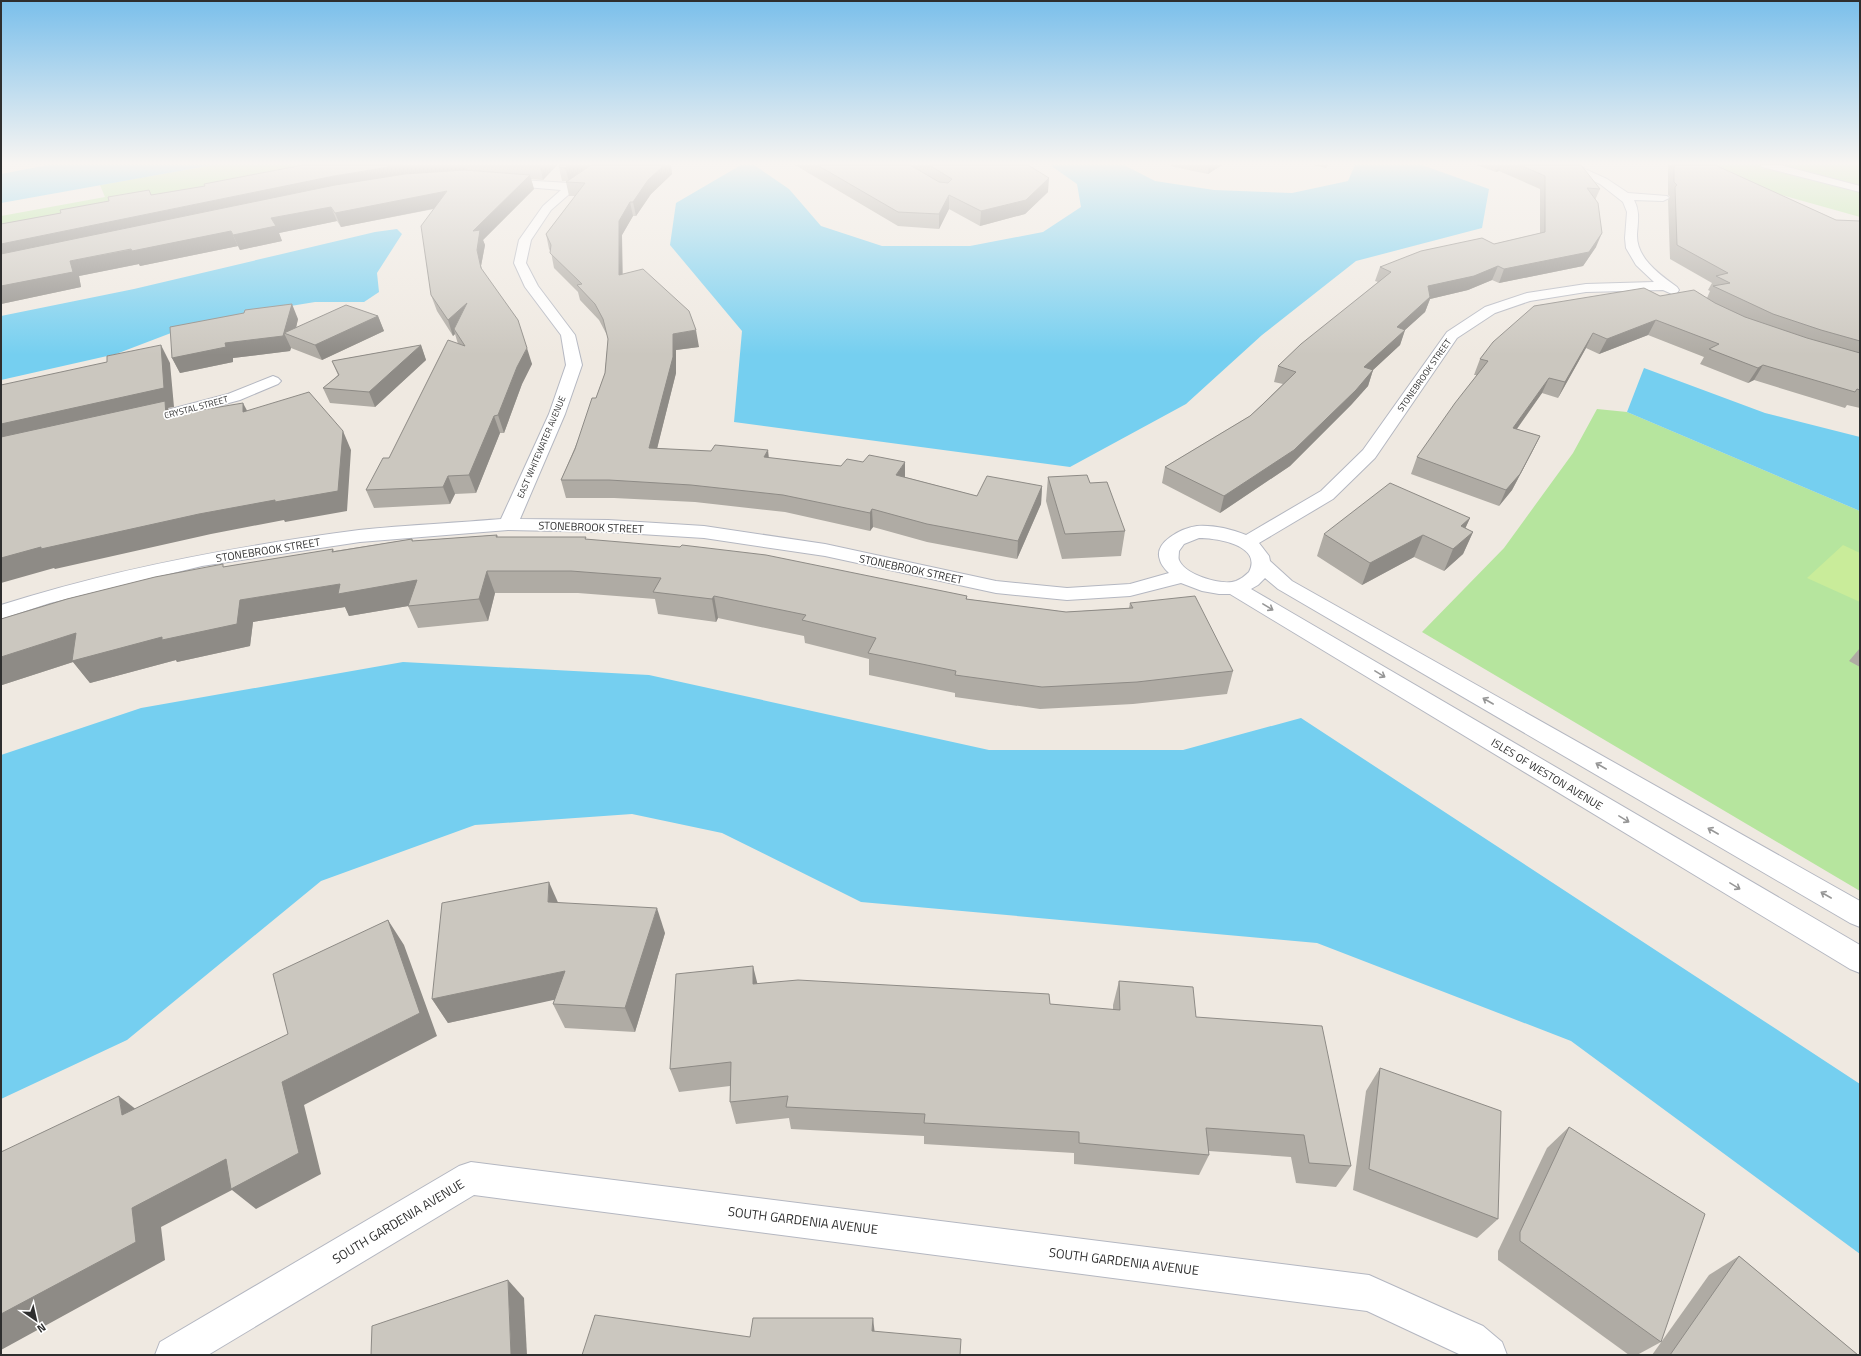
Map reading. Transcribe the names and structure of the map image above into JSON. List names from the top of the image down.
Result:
{
  "streets": {
    "street": [
      "STONEBROOK STREET",
      "CRYSTAL STREET",
      "EAST WHITEWATER AVENUE",
      "ISLES OF WESTON AVENUE",
      "SOUTH GARDENIA AVENUE"
    ]
  },
  "crossings": [
    ["STONEBROOK STREET", "EAST WHITEWATER AVENUE"],
    ["STONEBROOK STREET", "ISLES OF WESTON AVENUE"]
  ],
  "north": "bottom right"
}
